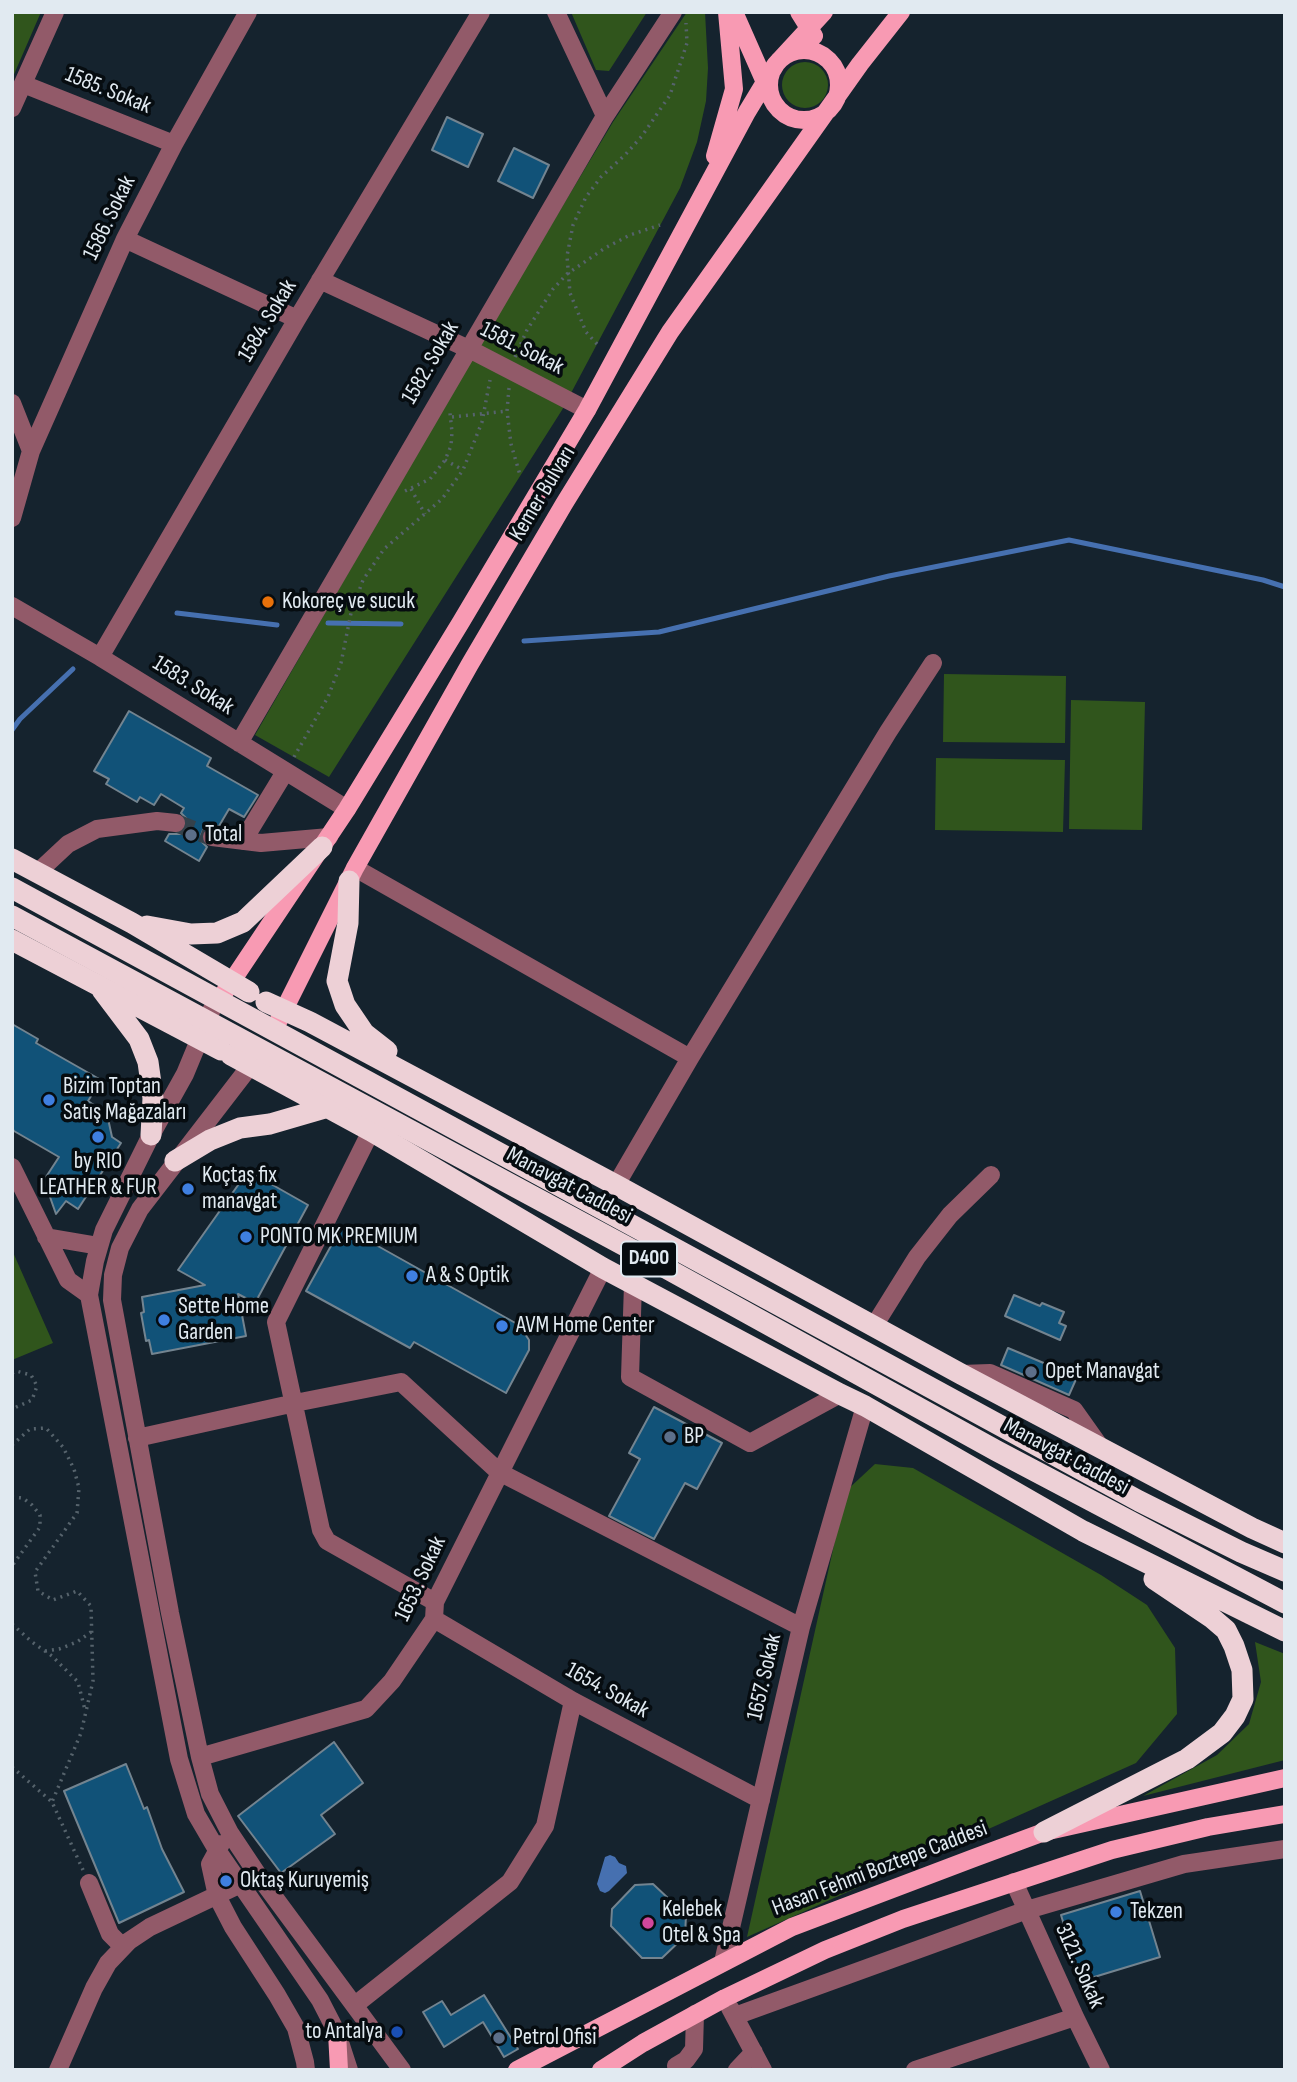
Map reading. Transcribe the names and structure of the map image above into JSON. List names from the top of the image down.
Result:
{
  "streets": {
    "highway": ["Manavgat Caddesi", "D400"],
    "main road": ["Kemer Bulvarı", "Hasan Fehmi Boztepe Caddesi"],
    "street": [
      "1585. Sokak",
      "1586. Sokak",
      "1584. Sokak",
      "1581. Sokak",
      "1582. Sokak",
      "1583. Sokak",
      "1653. Sokak",
      "1657. Sokak",
      "1654. Sokak",
      "3121. Sokak"
    ]
  },
  "crossings": [
    ["1585. Sokak", "1586. Sokak"],
    ["1584. Sokak", "1581. Sokak"],
    ["1584. Sokak", "1583. Sokak"],
    ["1581. Sokak", "1582. Sokak"],
    ["1581. Sokak", "Kemer Bulvarı"],
    ["1582. Sokak", "1583. Sokak"],
    ["Kemer Bulvarı", "1583. Sokak"],
    ["1653. Sokak", "1654. Sokak"],
    ["1657. Sokak", "1654. Sokak"],
    ["1657. Sokak", "Hasan Fehmi Boztepe Caddesi"]
  ],
  "places": [
    "Kokoreç ve sucuk",
    "Total",
    "Bizim Toptan Satış Mağazaları",
    "by RIO LEATHER & FUR",
    "Koçtaş fix manavgat",
    "PONTO MK PREMIUM",
    "A & S Optik",
    "Sette Home Garden",
    "AVM Home Center",
    "Opet Manavgat",
    "BP",
    "Oktaş Kuruyemiş",
    "Tekzen",
    "Kelebek Otel & Spa",
    "to Antalya",
    "Petrol Ofisi"
  ]
}
